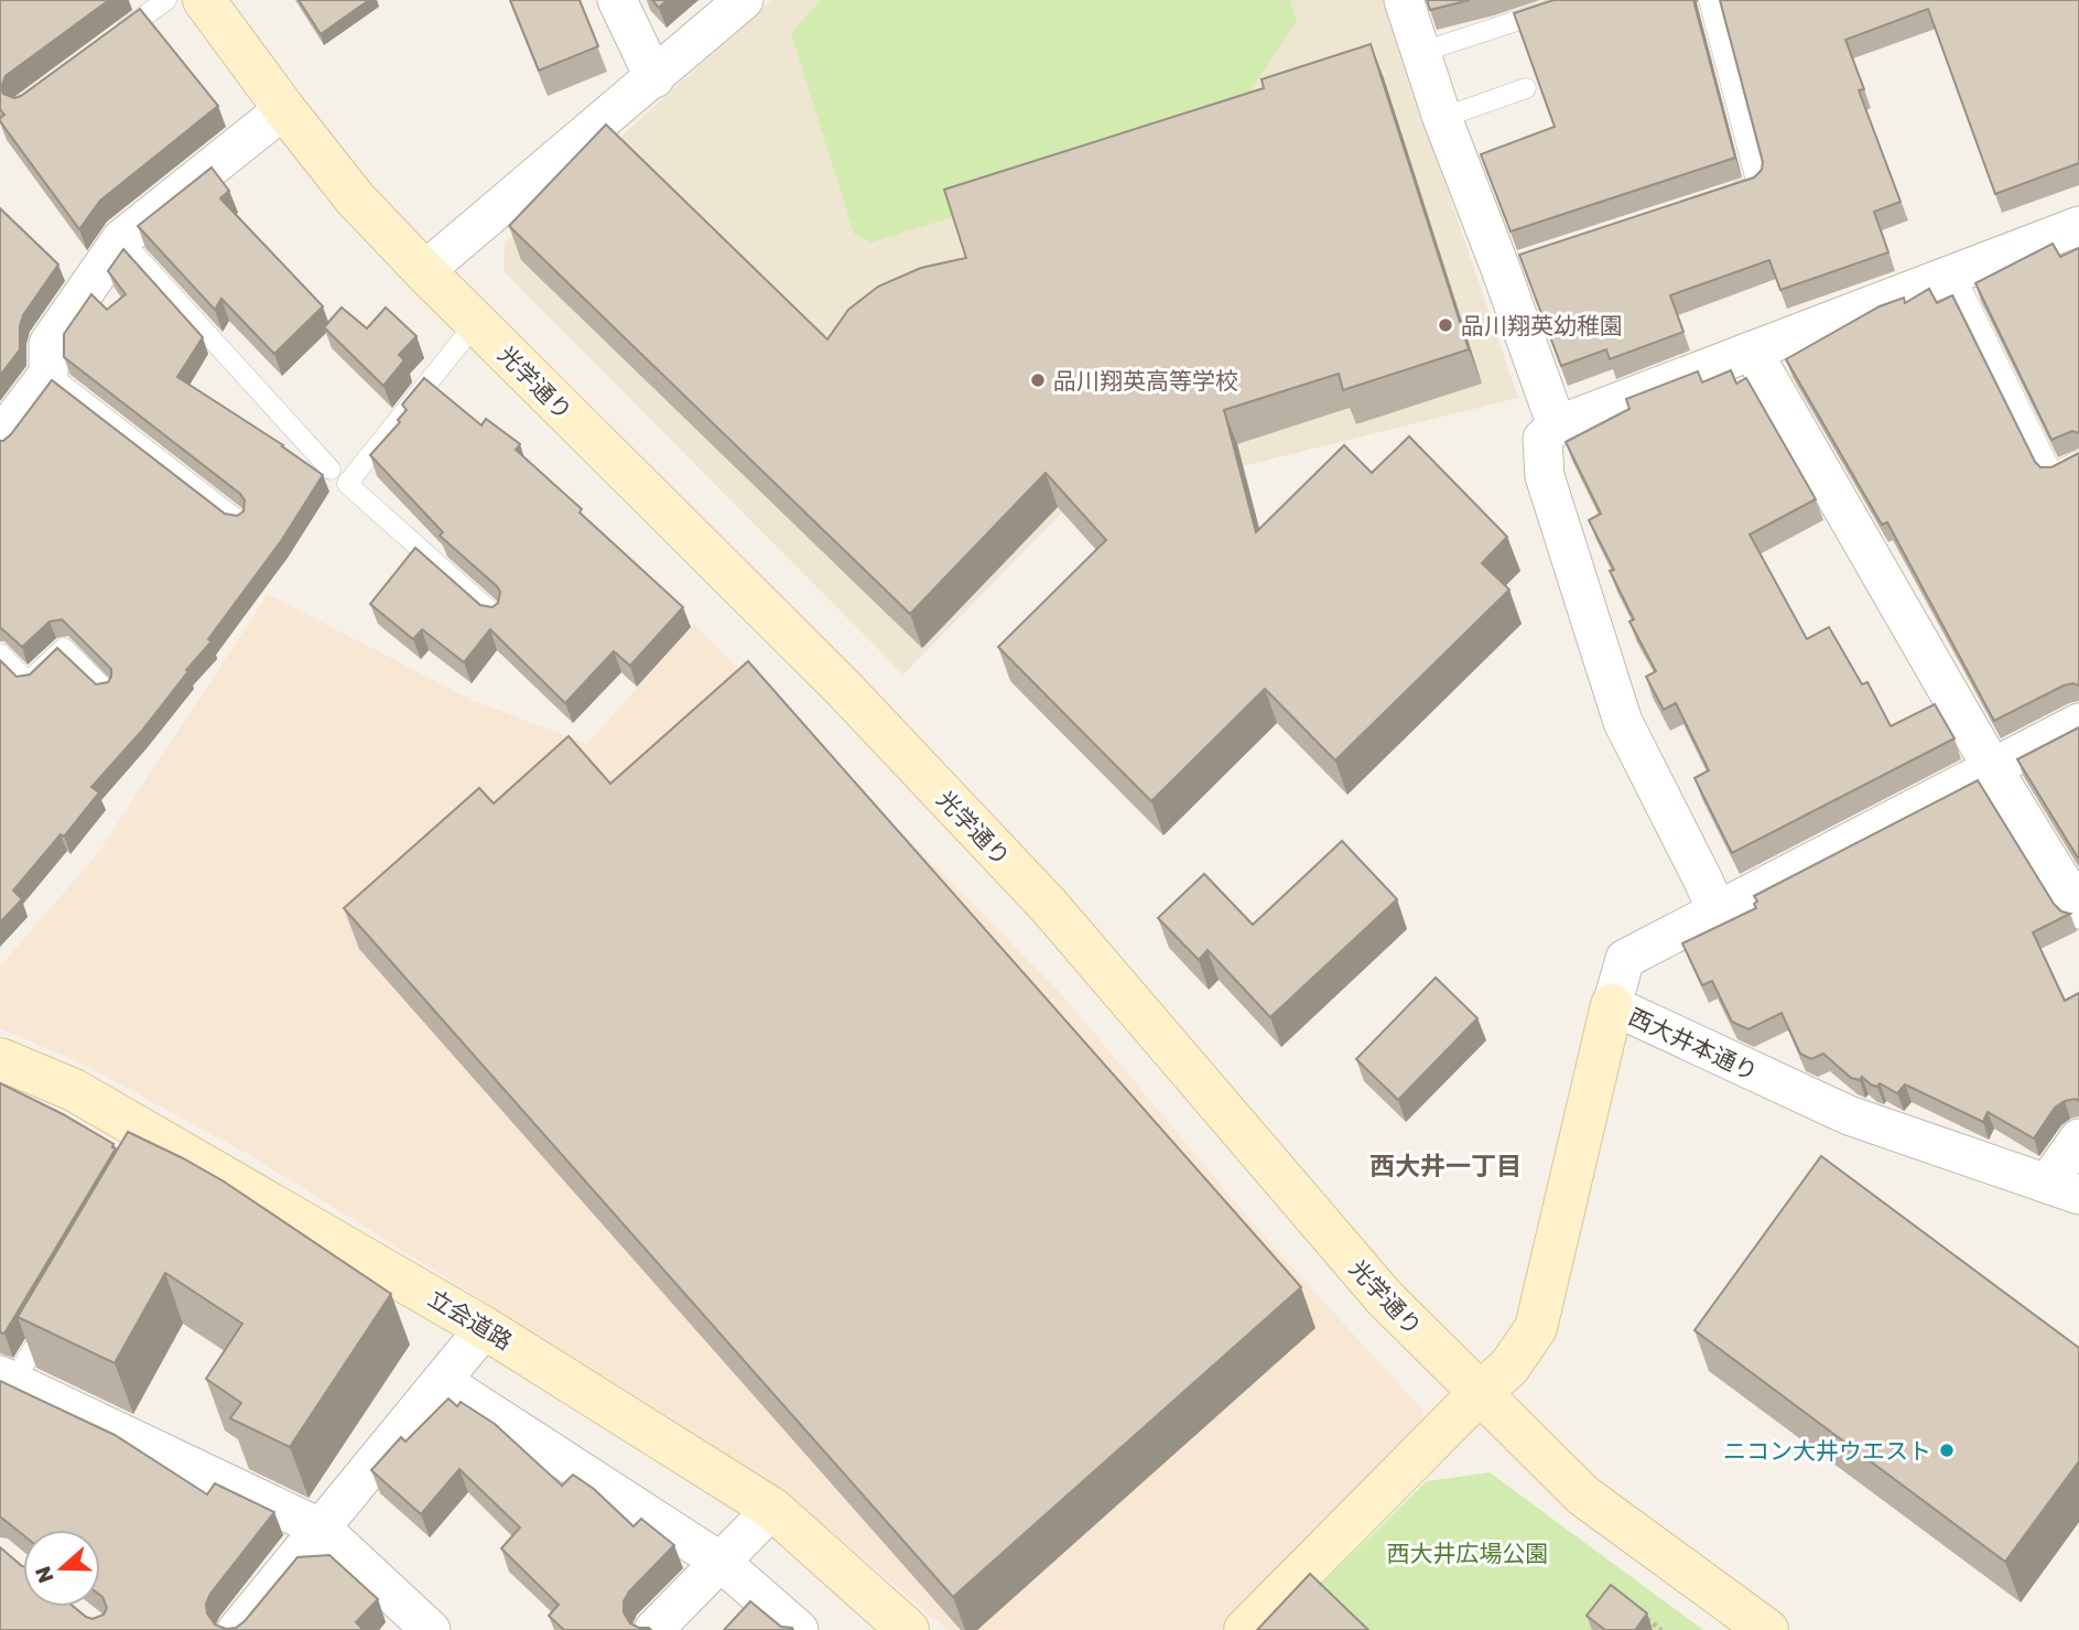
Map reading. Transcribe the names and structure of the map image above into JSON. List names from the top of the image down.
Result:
{
  "streets": {
    "street": ["光学通り", "西大井本通り", "立会道路"]
  },
  "crossings": [
    ["光学通り", "西大井本通り"]
  ],
  "districts": ["西大井一丁目"],
  "parks": ["西大井広場公園"],
  "places": ["品川翔英幼稚園", "品川翔英高等学校", "ニコン大井ウエスト"],
  "north": "left"
}
